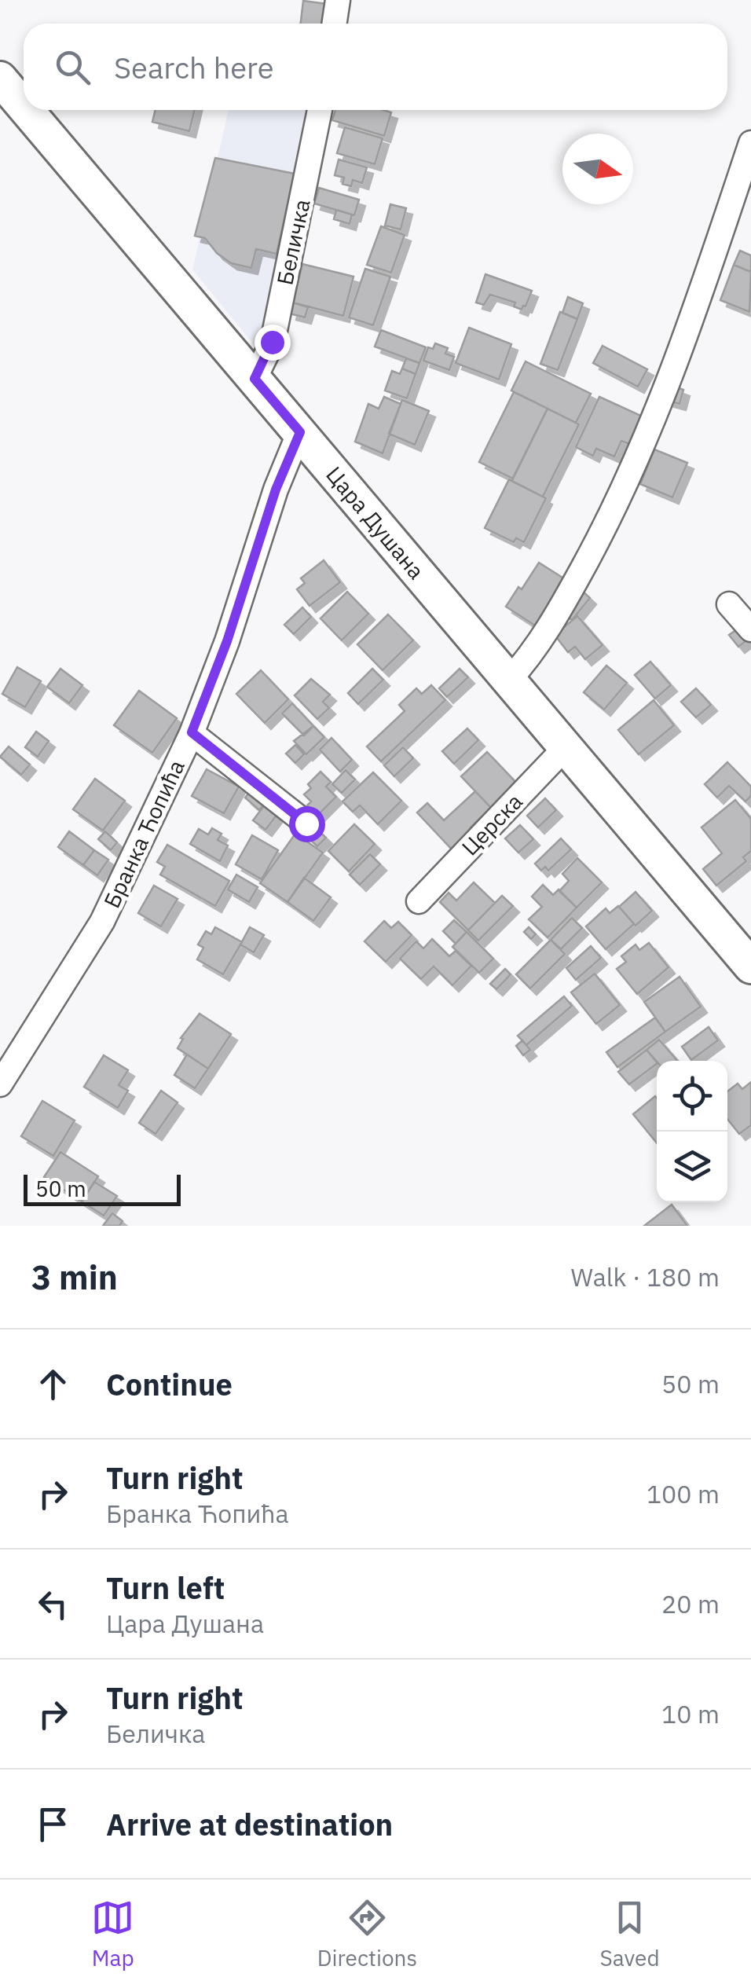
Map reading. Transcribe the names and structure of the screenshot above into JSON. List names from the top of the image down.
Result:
{
  "streets": {
    "main road": ["Цара Душана"],
    "street": ["Беличка", "Церска", "Бранка Ћопића"]
  },
  "crossings": [
    ["Беличка", "Цара Душана"],
    ["Цара Душана", "Церска"],
    ["Цара Душана", "Бранка Ћопића"]
  ],
  "scale_bar": "50 m",
  "north": "right",
  "page": {
    "search": "Search here",
    "scale": "50 m",
    "heading": ["3 min", "Walk · 180 m"],
    "list": [
      ["Continue", "50 m"],
      ["Turn right", "Бранка Ћопића", "100 m"],
      ["Turn left", "Цара Душана", "20 m"],
      ["Turn right", "Беличка", "10 m"],
      "Arrive at destination"
    ],
    "nav": ["Map", "Directions", "Saved"]
  }
}
